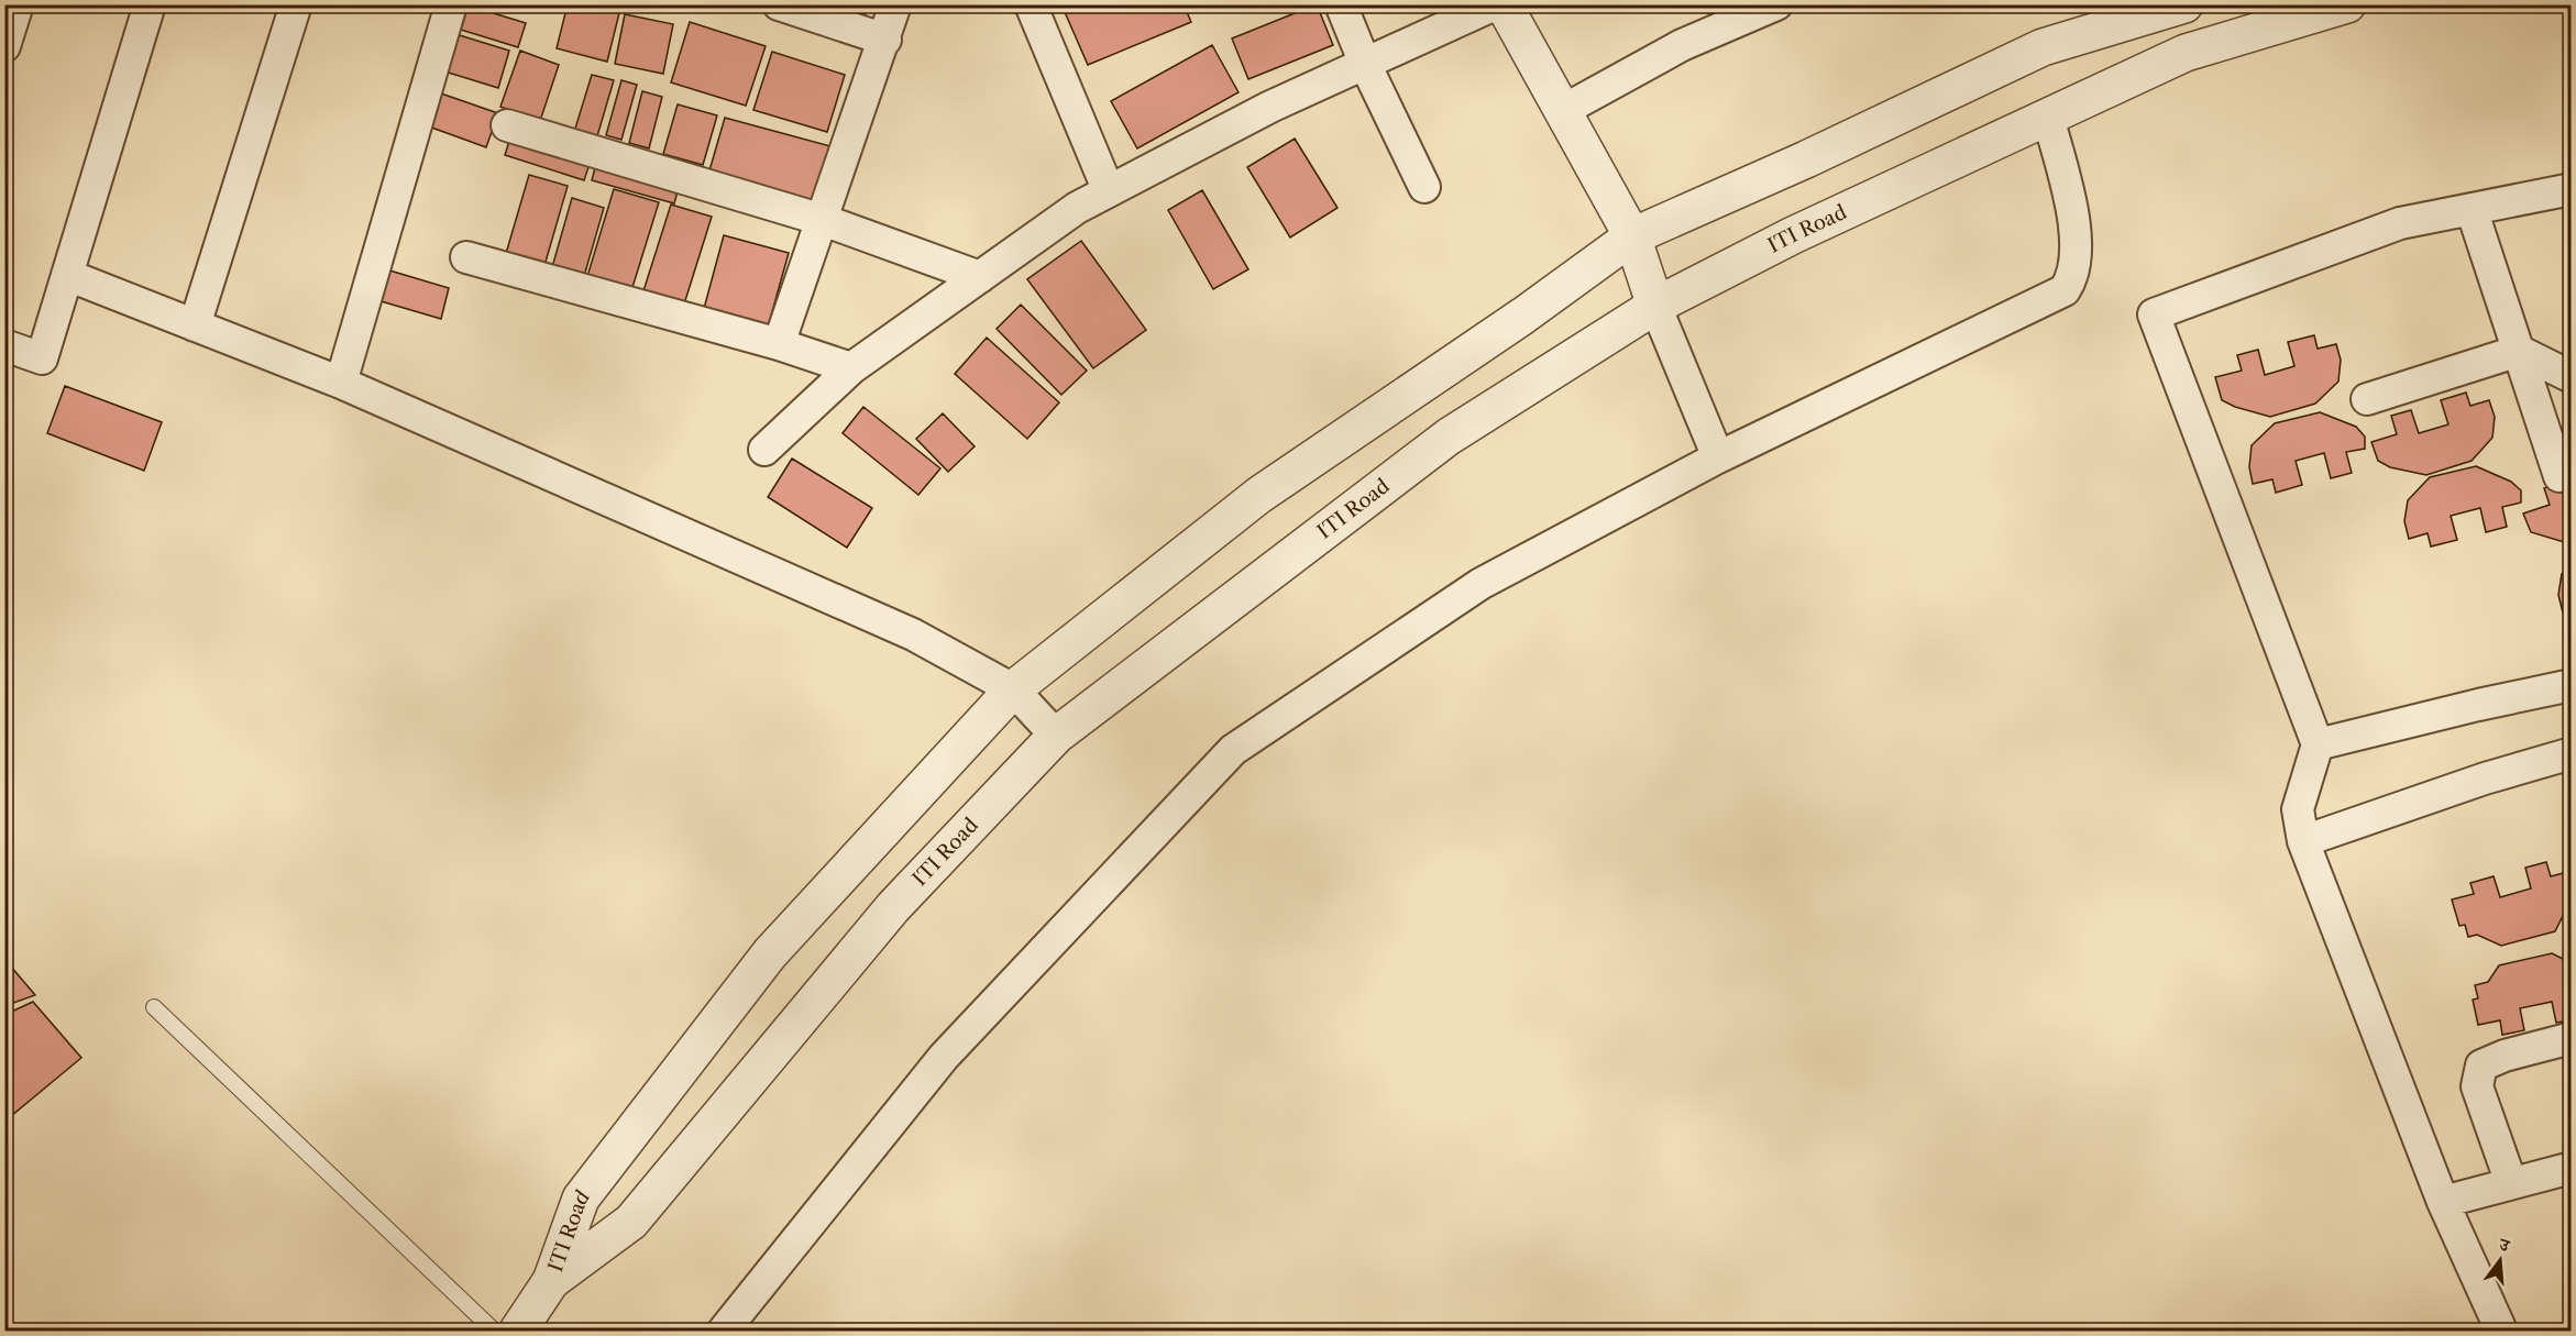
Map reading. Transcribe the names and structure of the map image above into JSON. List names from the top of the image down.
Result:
{
  "streets": {
    "street": ["ITI Road"]
  },
  "north": "top"
}
